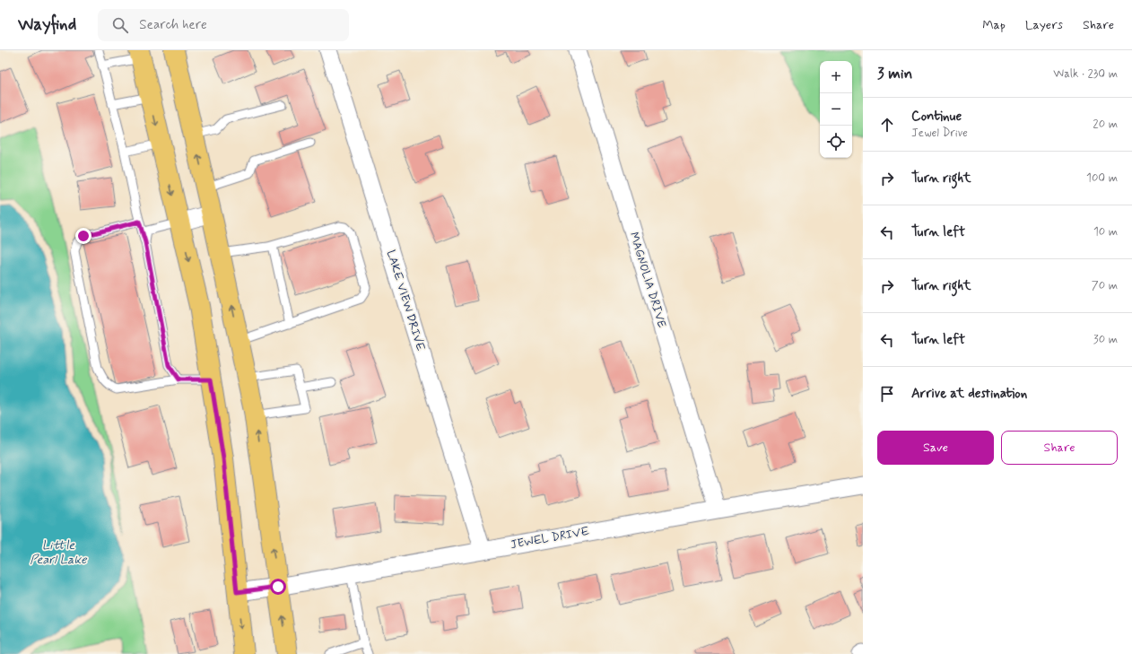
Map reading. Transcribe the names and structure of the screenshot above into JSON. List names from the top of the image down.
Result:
{
  "streets": {
    "street": ["MAGNOLIA DRIVE", "LAKE VIEW DRIVE", "JEWEL DRIVE"]
  },
  "crossings": [
    ["MAGNOLIA DRIVE", "JEWEL DRIVE"],
    ["LAKE VIEW DRIVE", "JEWEL DRIVE"]
  ],
  "water": ["Little Pearl Lake"],
  "page": {
    "header": "Wayfind",
    "search": "Search here",
    "nav": ["Map", "Layers", "Share"],
    "heading": ["3 min", "Walk · 230 m"],
    "map_buttons": ["+", "−"],
    "list": [
      ["Continue", "Jewel Drive", "20 m"],
      ["Turn right", "100 m"],
      ["Turn left", "10 m"],
      ["Turn right", "70 m"],
      ["Turn left", "30 m"],
      "Arrive at destination"
    ],
    "buttons": ["Save", "Share"]
  }
}
